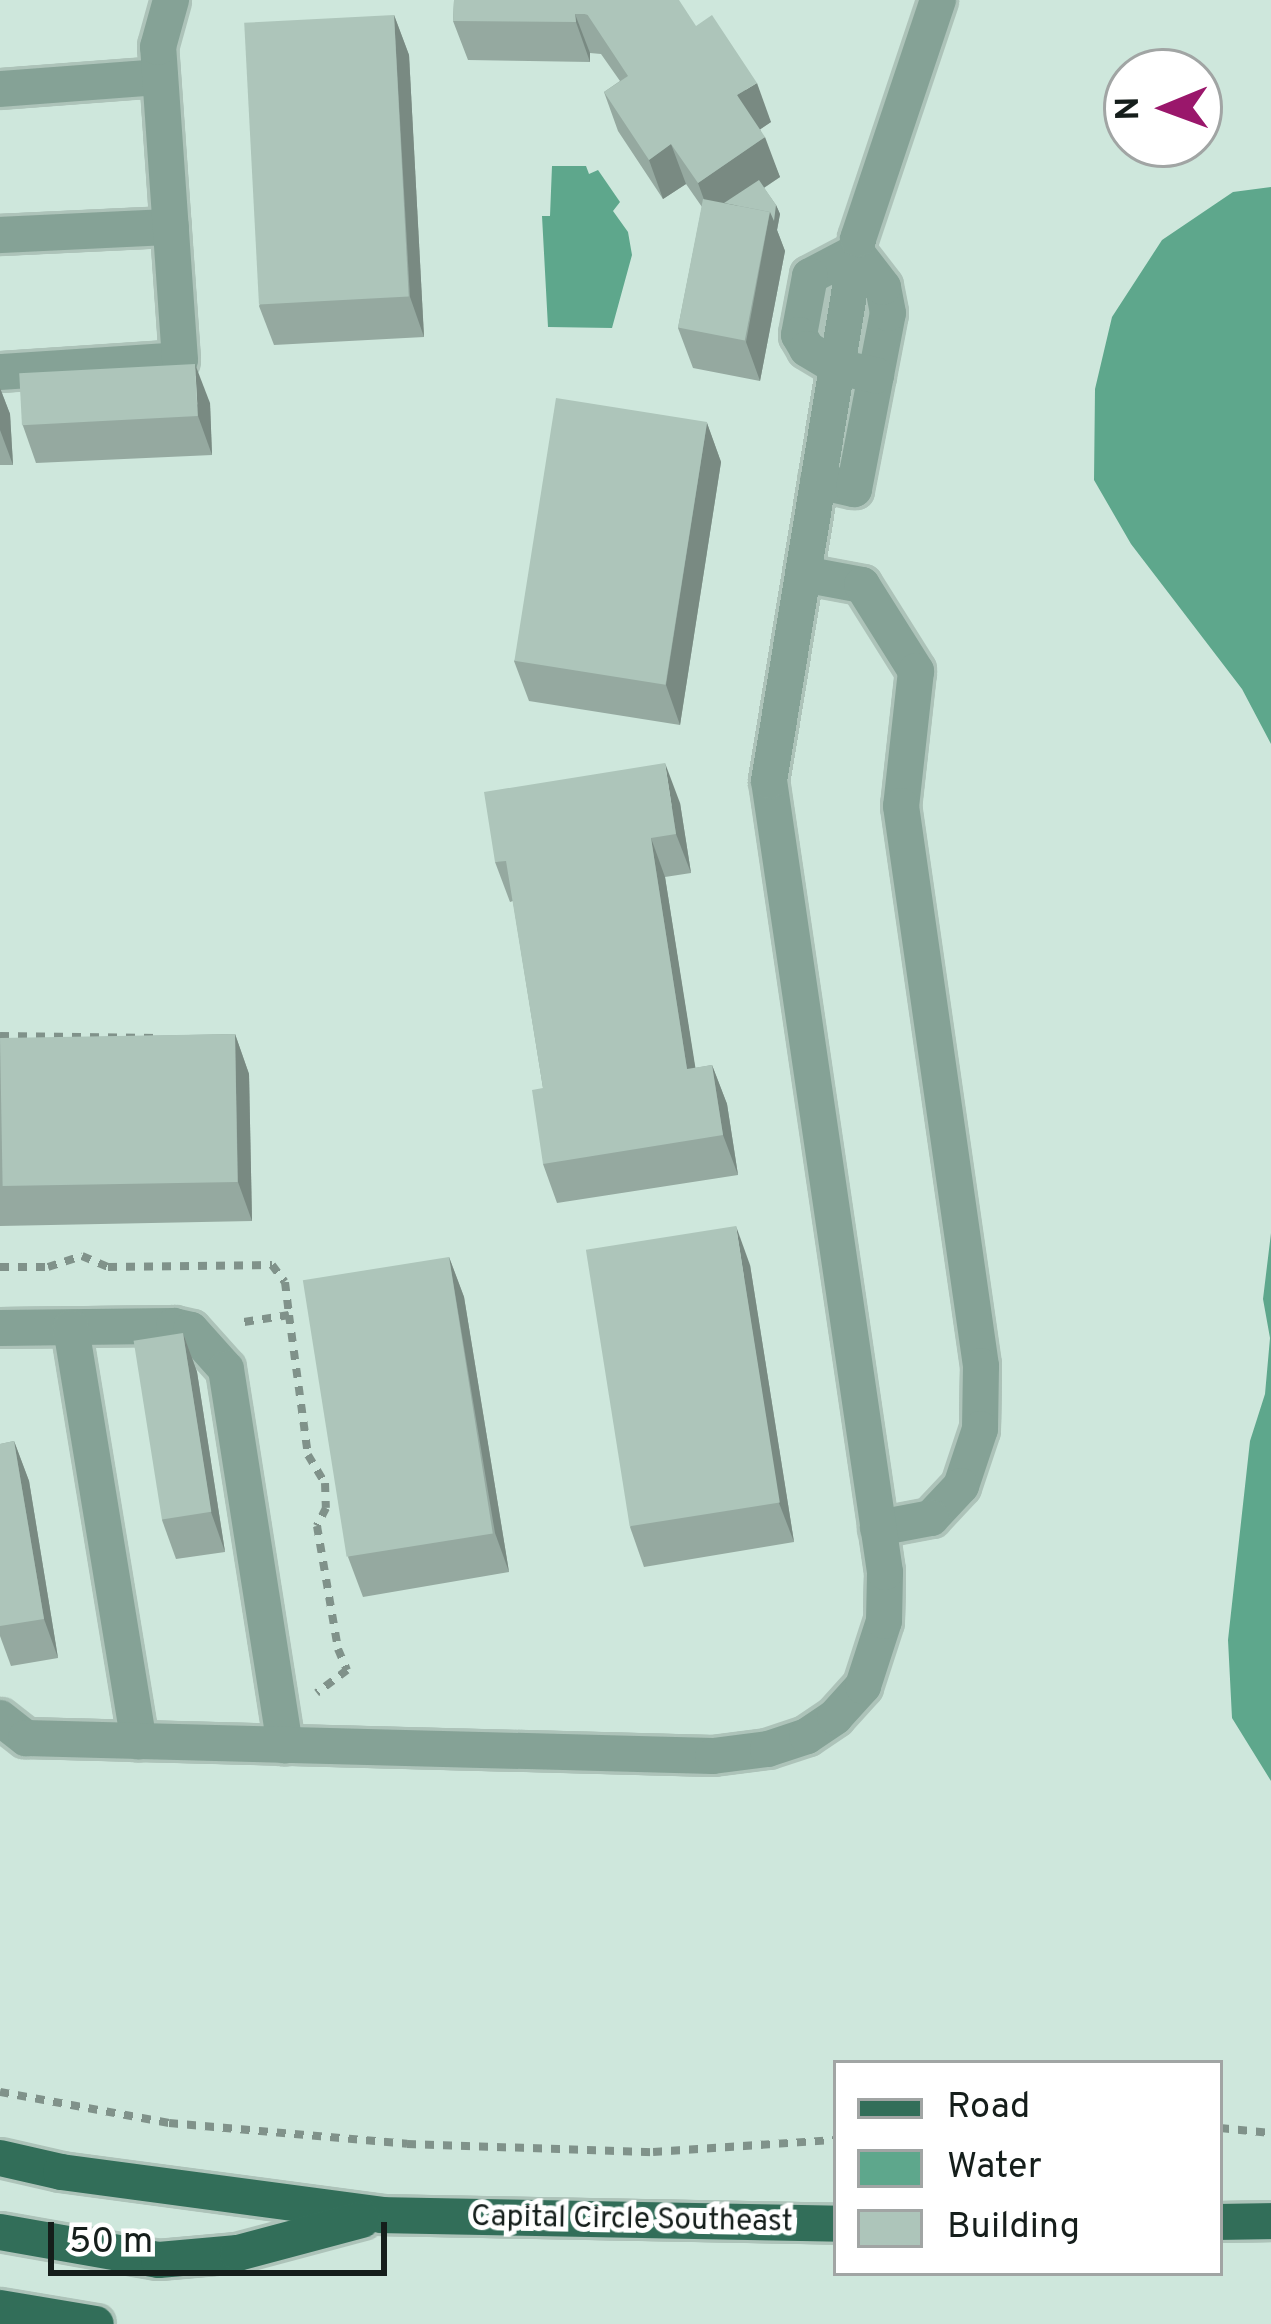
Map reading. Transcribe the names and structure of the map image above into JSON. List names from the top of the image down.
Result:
{
  "streets": {
    "main road": ["Capital Circle Southeast"]
  },
  "legend": ["Road", "Water", "Building"],
  "scale_bar": "50 m",
  "north": "left"
}
